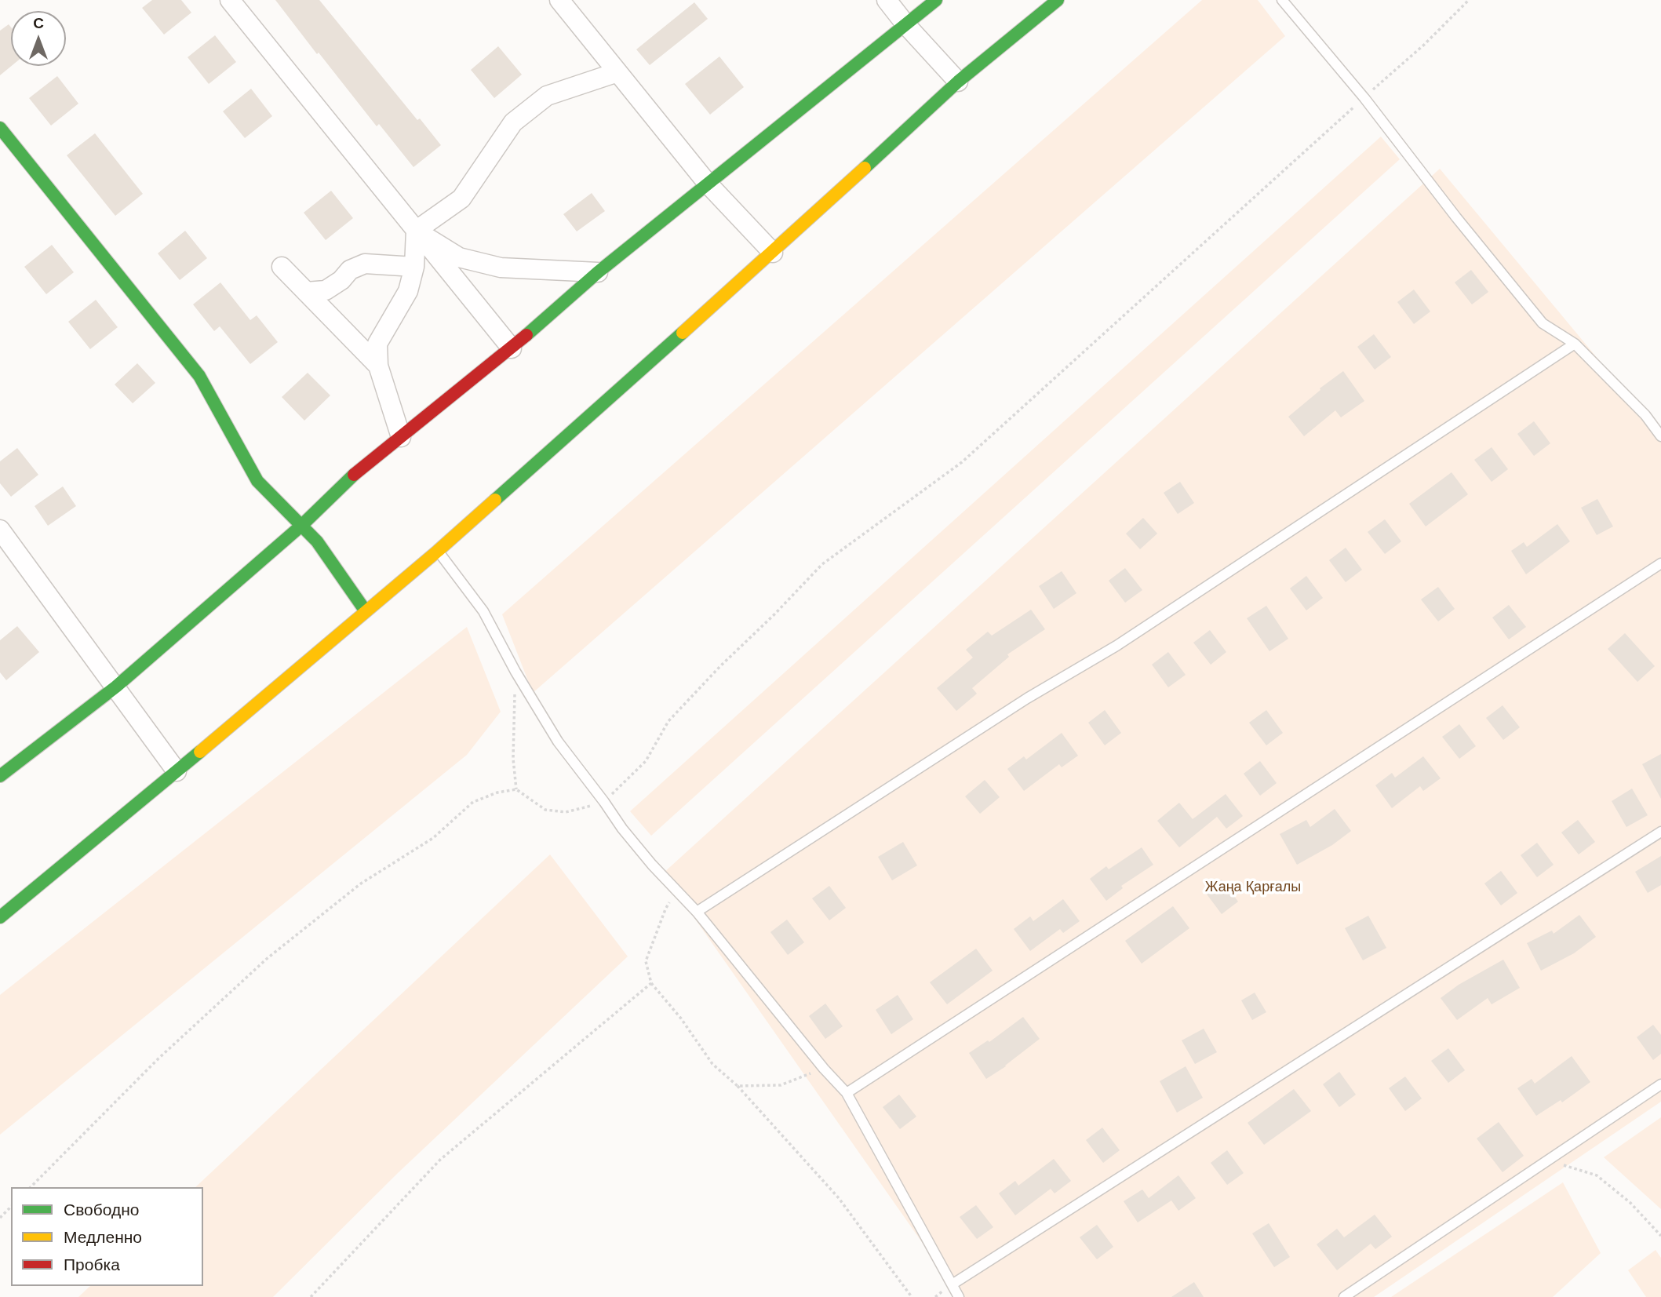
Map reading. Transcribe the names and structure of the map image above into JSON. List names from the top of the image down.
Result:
{
  "parks": ["Жаңа Қарғалы"],
  "legend": ["Свободно", "Медленно", "Пробка"],
  "north": "top"
}
